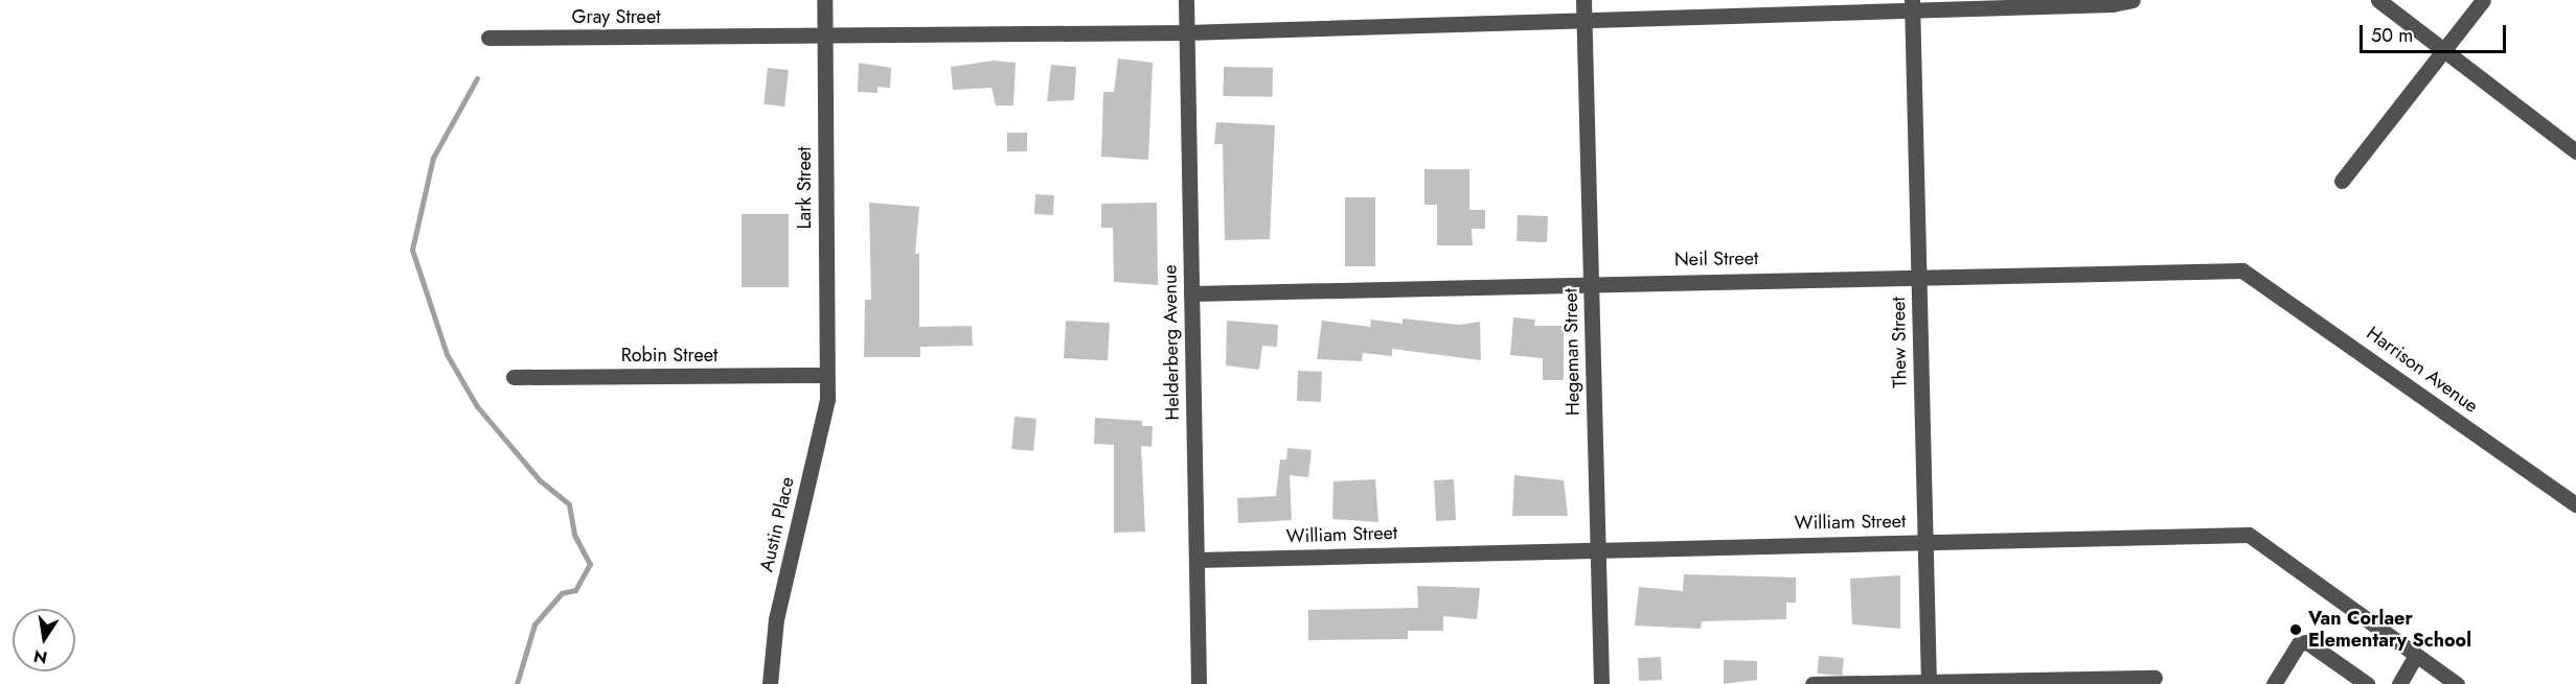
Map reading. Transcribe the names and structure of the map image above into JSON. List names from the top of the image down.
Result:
{
  "streets": {
    "street": [
      "Gray Street",
      "Lark Street",
      "Neil Street",
      "Helderberg Avenue",
      "Thew Street",
      "Hegeman Street",
      "Robin Street",
      "Harrison Avenue",
      "William Street",
      "Austin Place"
    ]
  },
  "crossings": [
    ["Gray Street", "Lark Street"],
    ["Gray Street", "Helderberg Avenue"],
    ["Gray Street", "Thew Street"],
    ["Gray Street", "Hegeman Street"],
    ["Lark Street", "Robin Street"],
    ["Lark Street", "Austin Place"],
    ["Neil Street", "Helderberg Avenue"],
    ["Neil Street", "Thew Street"],
    ["Neil Street", "Hegeman Street"],
    ["Neil Street", "Harrison Avenue"],
    ["Helderberg Avenue", "William Street"],
    ["Thew Street", "William Street"],
    ["Hegeman Street", "William Street"],
    ["Robin Street", "Austin Place"]
  ],
  "places": ["Van Corlaer Elementary School"],
  "scale_bar": "50 m",
  "north": "bottom"
}
